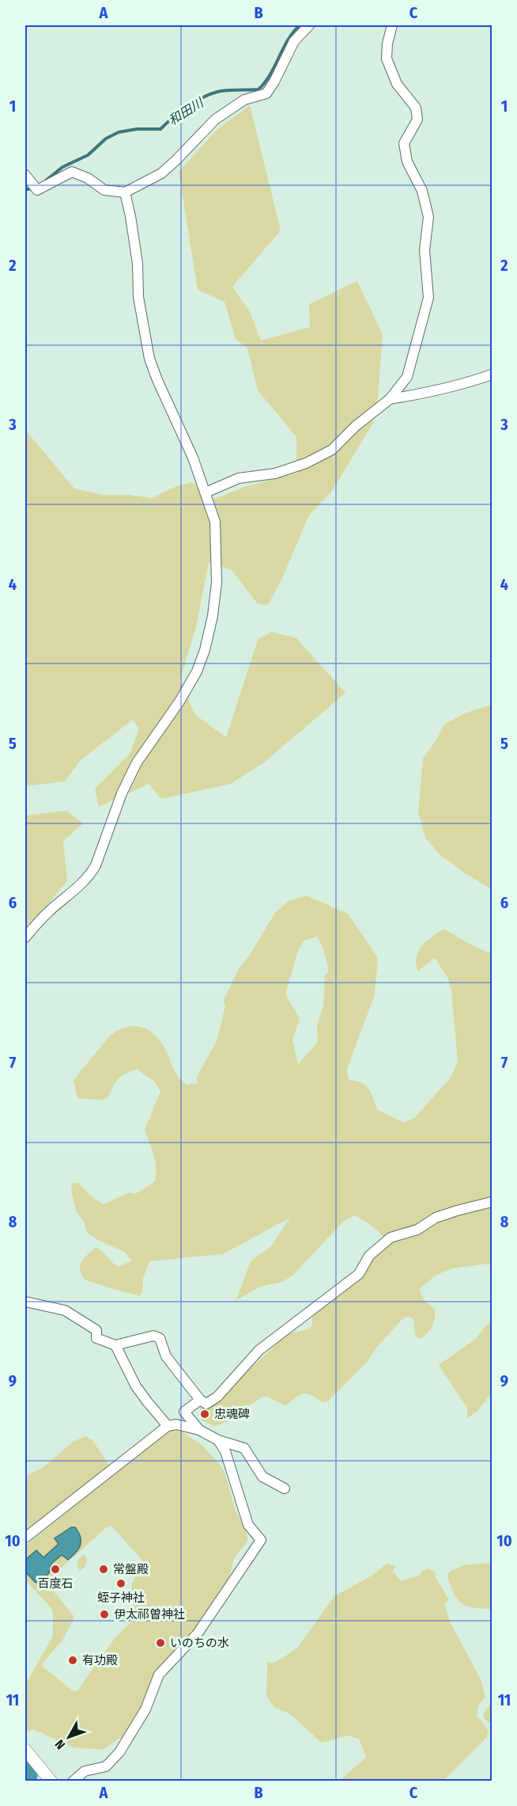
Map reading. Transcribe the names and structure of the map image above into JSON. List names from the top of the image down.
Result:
{
  "water": ["和田川"],
  "places": [
    "忠魂碑",
    "百度石",
    "常盤殿",
    "蛭子神社",
    "伊太祁曽神社",
    "いのちの水",
    "有功殿"
  ],
  "north": "bottom left",
  "grid": {
    "columns": ["A", "B", "C"],
    "rows": [
      "1",
      "2",
      "3",
      "4",
      "5",
      "6",
      "7",
      "8",
      "9",
      "10",
      "11"
    ]
  }
}
